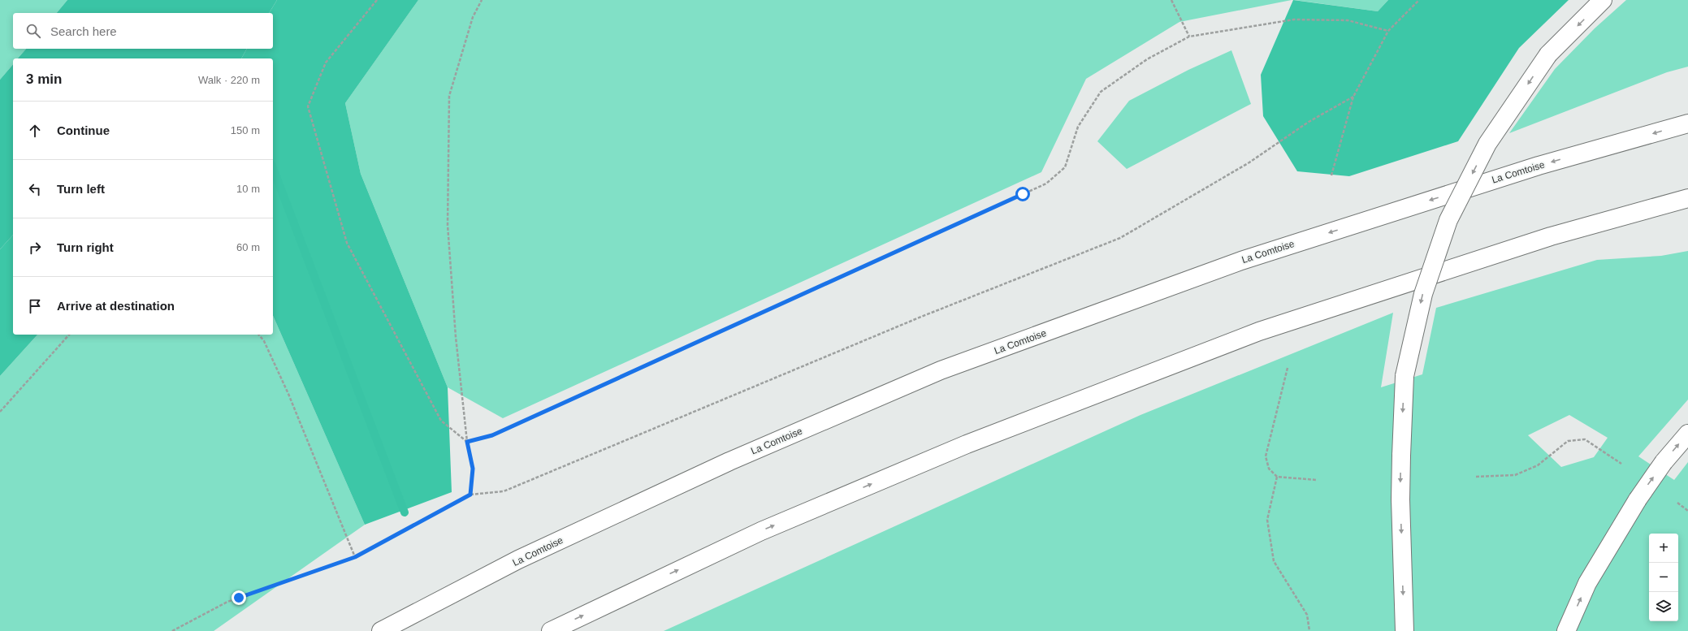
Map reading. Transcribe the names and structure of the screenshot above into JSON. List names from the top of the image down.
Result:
{
  "streets": {
    "highway": ["La Comtoise"]
  },
  "page": {
    "search": "Search here",
    "heading": ["3 min", "Walk · 220 m"],
    "list": [
      ["Continue", "150 m"],
      ["Turn left", "10 m"],
      ["Turn right", "60 m"],
      "Arrive at destination"
    ],
    "map_buttons": ["+", "−"]
  }
}
